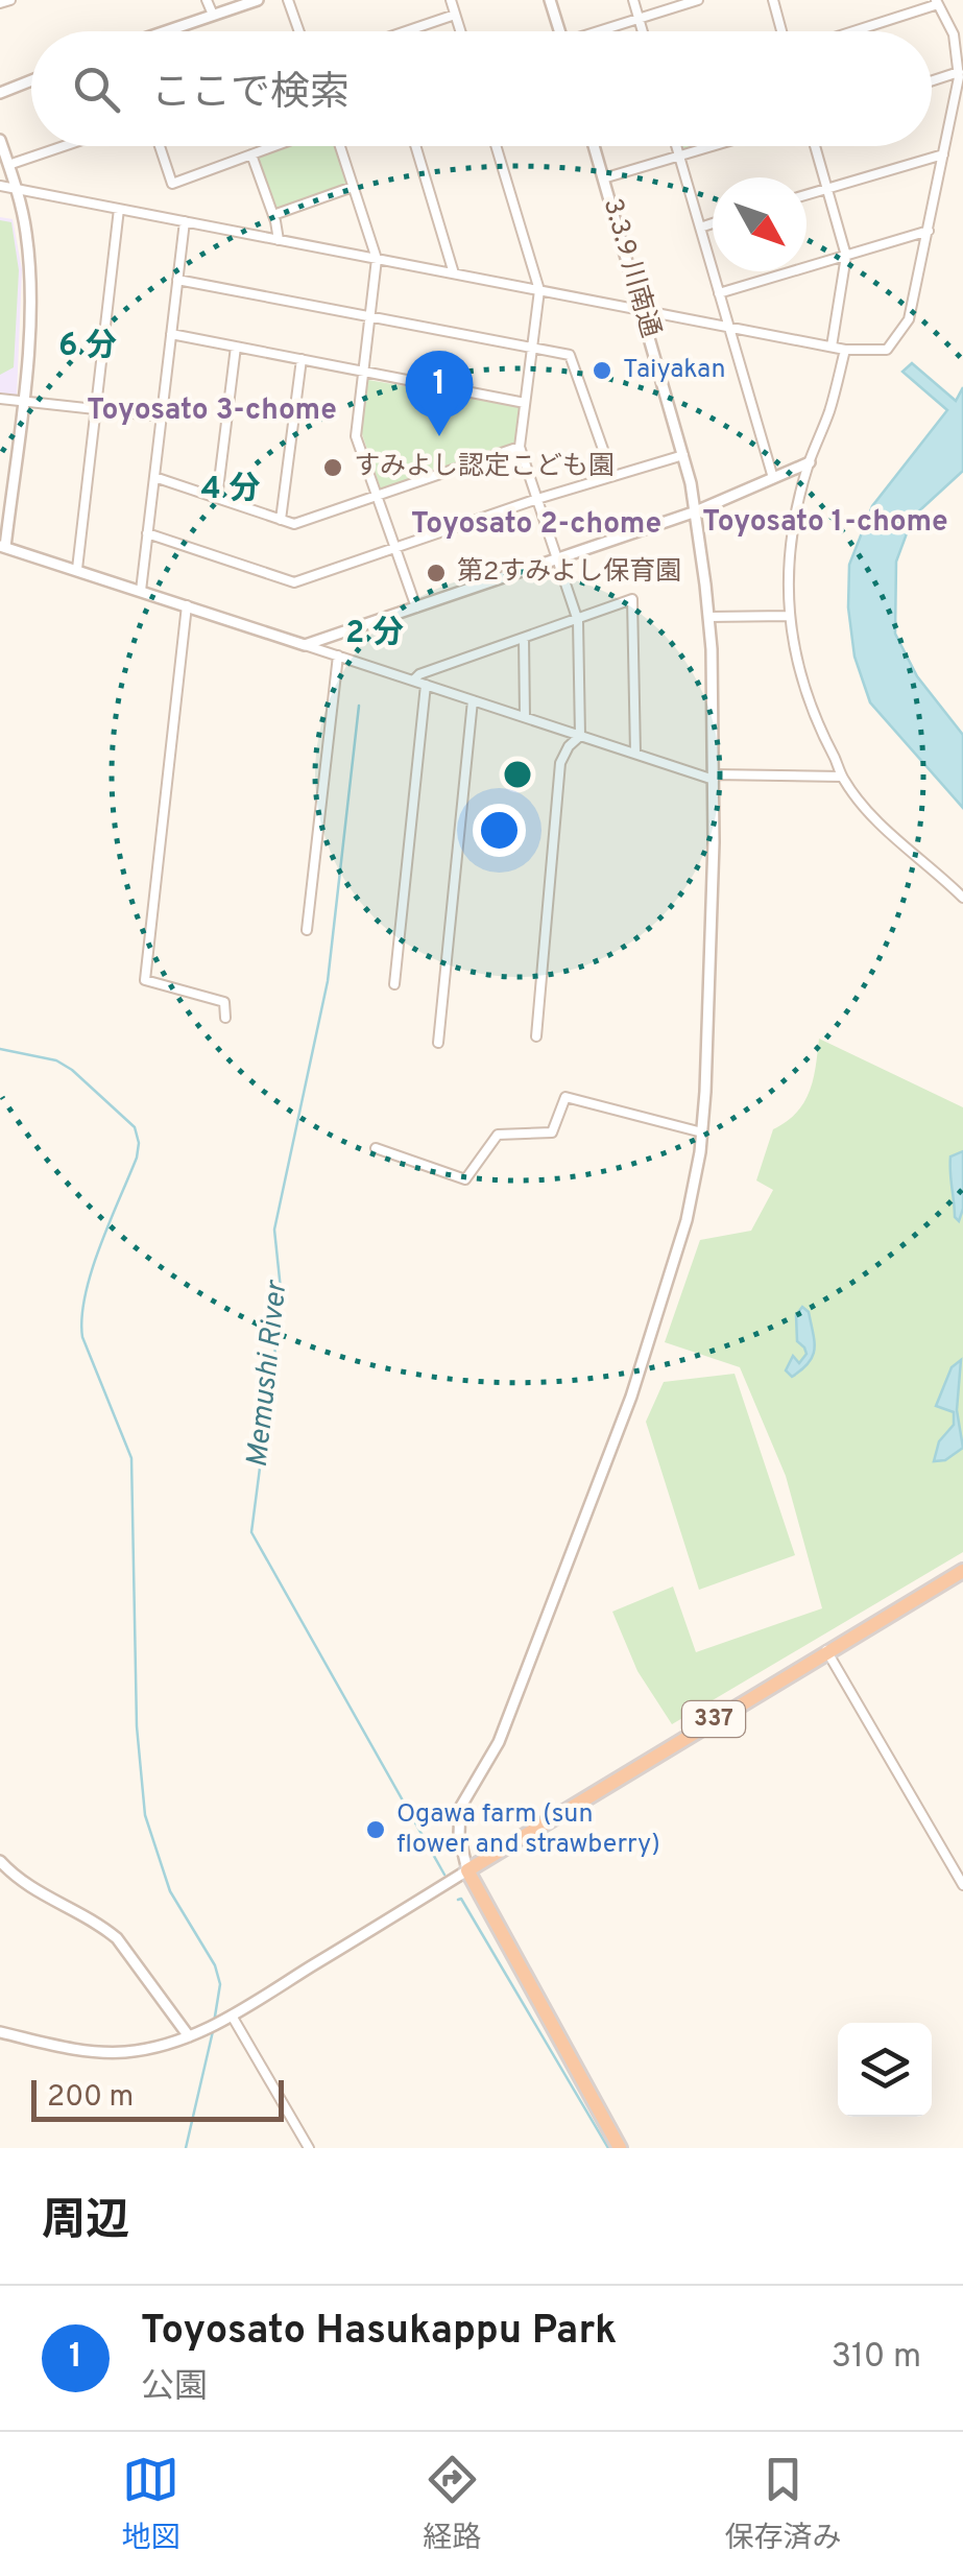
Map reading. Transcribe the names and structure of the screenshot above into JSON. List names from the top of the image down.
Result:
{
  "streets": {
    "highway": ["337"],
    "street": ["3.3.9 川南通"]
  },
  "crossings": [
    ["3.3.9 川南通", "337"]
  ],
  "districts": ["Toyosato 3-chome", "Toyosato 1-chome", "Toyosato 2-chome"],
  "water": ["Memushi River"],
  "places": [
    "Taiyakan",
    "すみよし認定こども園",
    "第2すみよし保育園",
    "Ogawa farm (sun flower and strawberry)"
  ],
  "scale_bar": "200 m",
  "north": "bottom right",
  "page": {
    "search": "ここで検索",
    "pins": "1",
    "scale": "200 m",
    "heading": "周辺",
    "list": [
      {
        "mark": "1",
        "name": "Toyosato Hasukappu Park",
        "note": "公園",
        "value": "310 m"
      }
    ],
    "nav": ["地図", "経路", "保存済み"]
  },
  "rings": ["6 分", "4 分", "2 分"]
}
